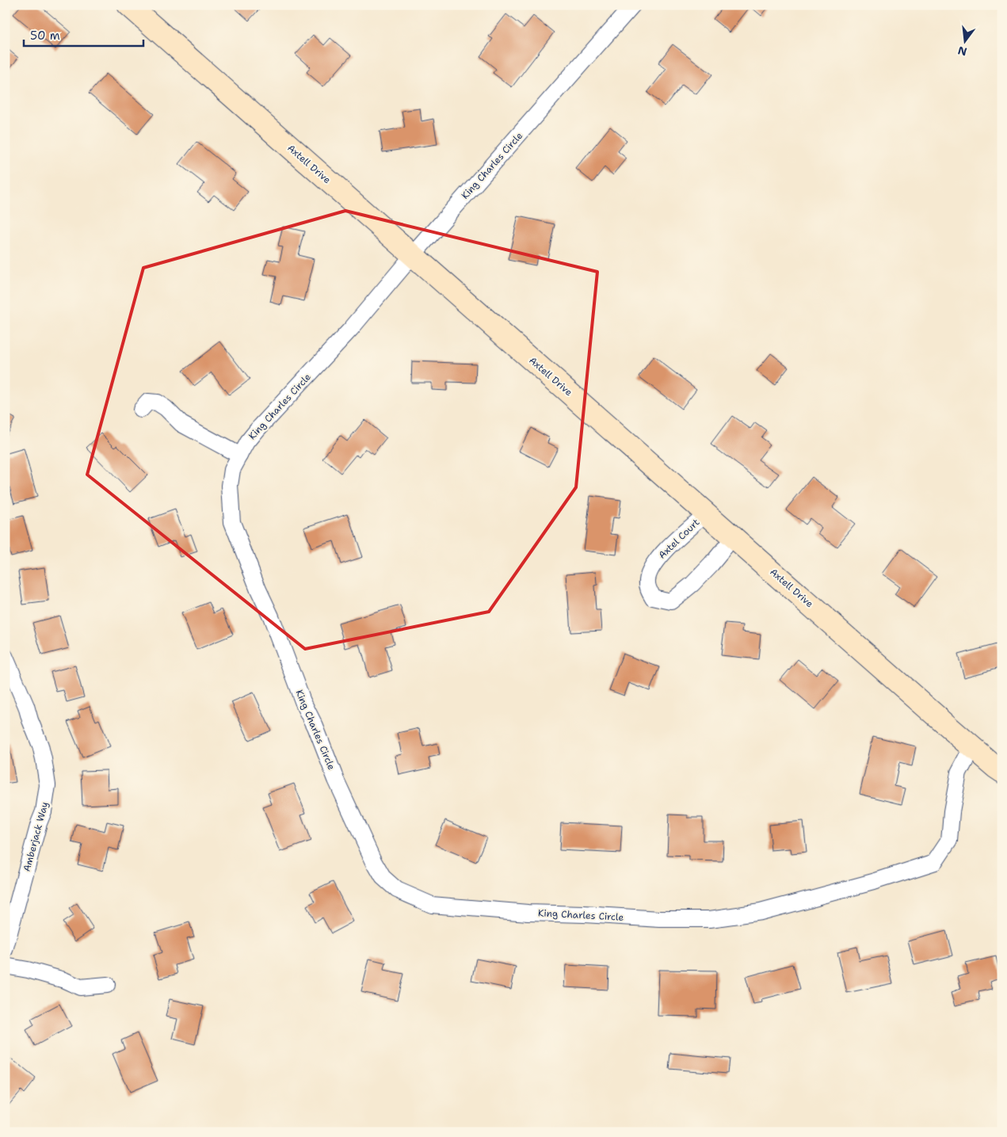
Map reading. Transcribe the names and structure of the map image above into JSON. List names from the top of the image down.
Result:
{
  "streets": {
    "street": [
      "Axtell Drive",
      "King Charles Circle",
      "Axtel Court",
      "Amberjack Way"
    ]
  },
  "crossings": [
    ["Axtell Drive", "King Charles Circle"],
    ["Axtell Drive", "Axtel Court"]
  ],
  "scale_bar": "50 m",
  "north": "bottom"
}
